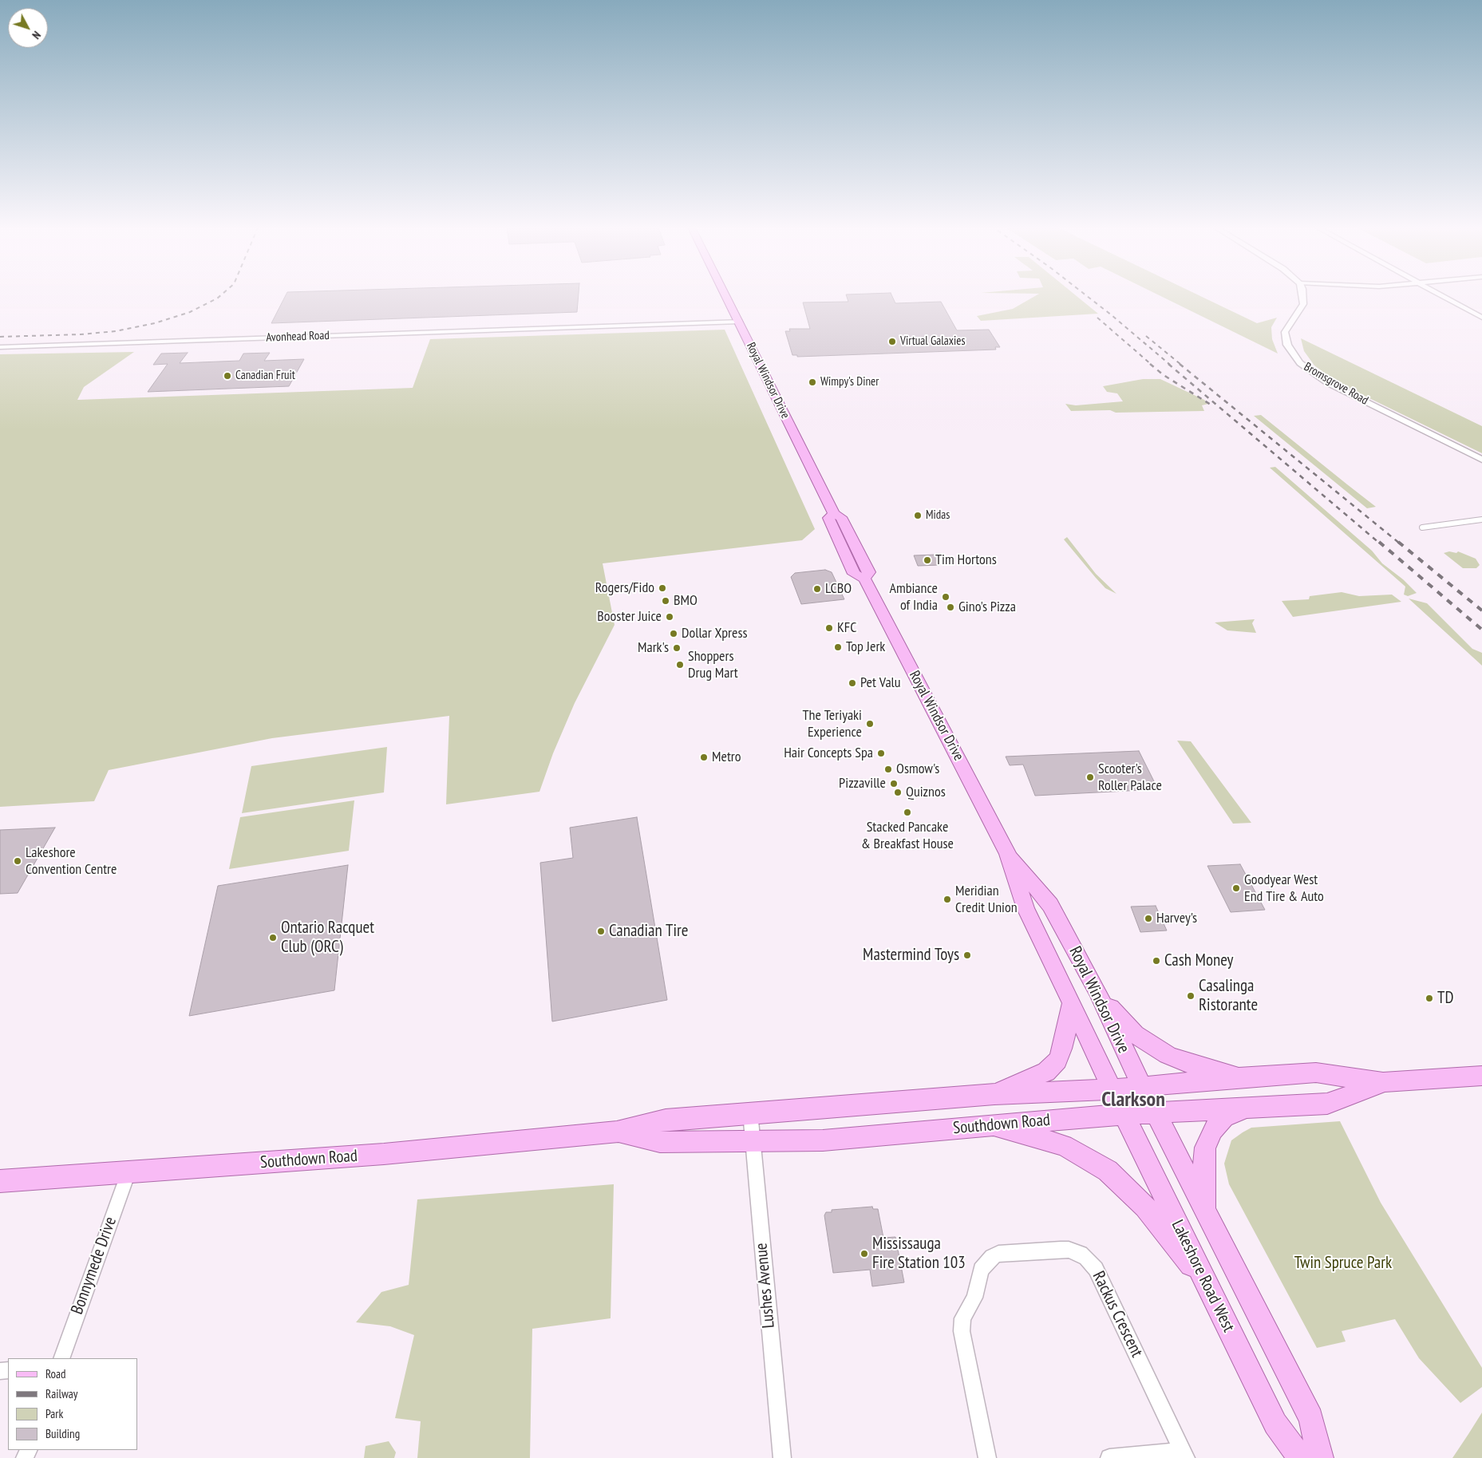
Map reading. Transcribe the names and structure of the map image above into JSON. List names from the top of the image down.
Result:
{
  "streets": {
    "main road": ["Royal Windsor Drive", "Southdown Road", "Lakeshore Road West"],
    "street": [
      "Avonhead Road",
      "Bromsgrove Road",
      "Bonnymede Drive",
      "Lushes Avenue",
      "Rackus Crescent"
    ]
  },
  "crossings": [
    ["Avonhead Road", "Royal Windsor Drive"],
    ["Royal Windsor Drive", "Southdown Road"],
    ["Royal Windsor Drive", "Lakeshore Road West"],
    ["Southdown Road", "Bonnymede Drive"],
    ["Southdown Road", "Lakeshore Road West"],
    ["Southdown Road", "Lushes Avenue"]
  ],
  "districts": ["Clarkson"],
  "parks": ["Twin Spruce Park"],
  "places": [
    "Virtual Galaxies",
    "Canadian Fruit",
    "Wimpy's Diner",
    "Midas",
    "Tim Hortons",
    "Rogers/Fido",
    "LCBO",
    "Ambiance of India",
    "BMO",
    "Gino's Pizza",
    "Booster Juice",
    "KFC",
    "Dollar Xpress",
    "Top Jerk",
    "Mark's",
    "Shoppers Drug Mart",
    "Pet Valu",
    "The Teriyaki Experience",
    "Hair Concepts Spa",
    "Metro",
    "Osmow's",
    "Scooter's Roller Palace",
    "Pizzaville",
    "Quiznos",
    "Stacked Pancake & Breakfast House",
    "Lakeshore Convention Centre",
    "Goodyear West End Tire & Auto",
    "Meridian Credit Union",
    "Harvey's",
    "Canadian Tire",
    "Ontario Racquet Club (ORC)",
    "Mastermind Toys",
    "Cash Money",
    "Casalinga Ristorante",
    "TD",
    "Mississauga Fire Station 103"
  ],
  "legend": [
    "Road",
    "Railway",
    "Park",
    "Building"
  ],
  "north": "bottom right"
}
